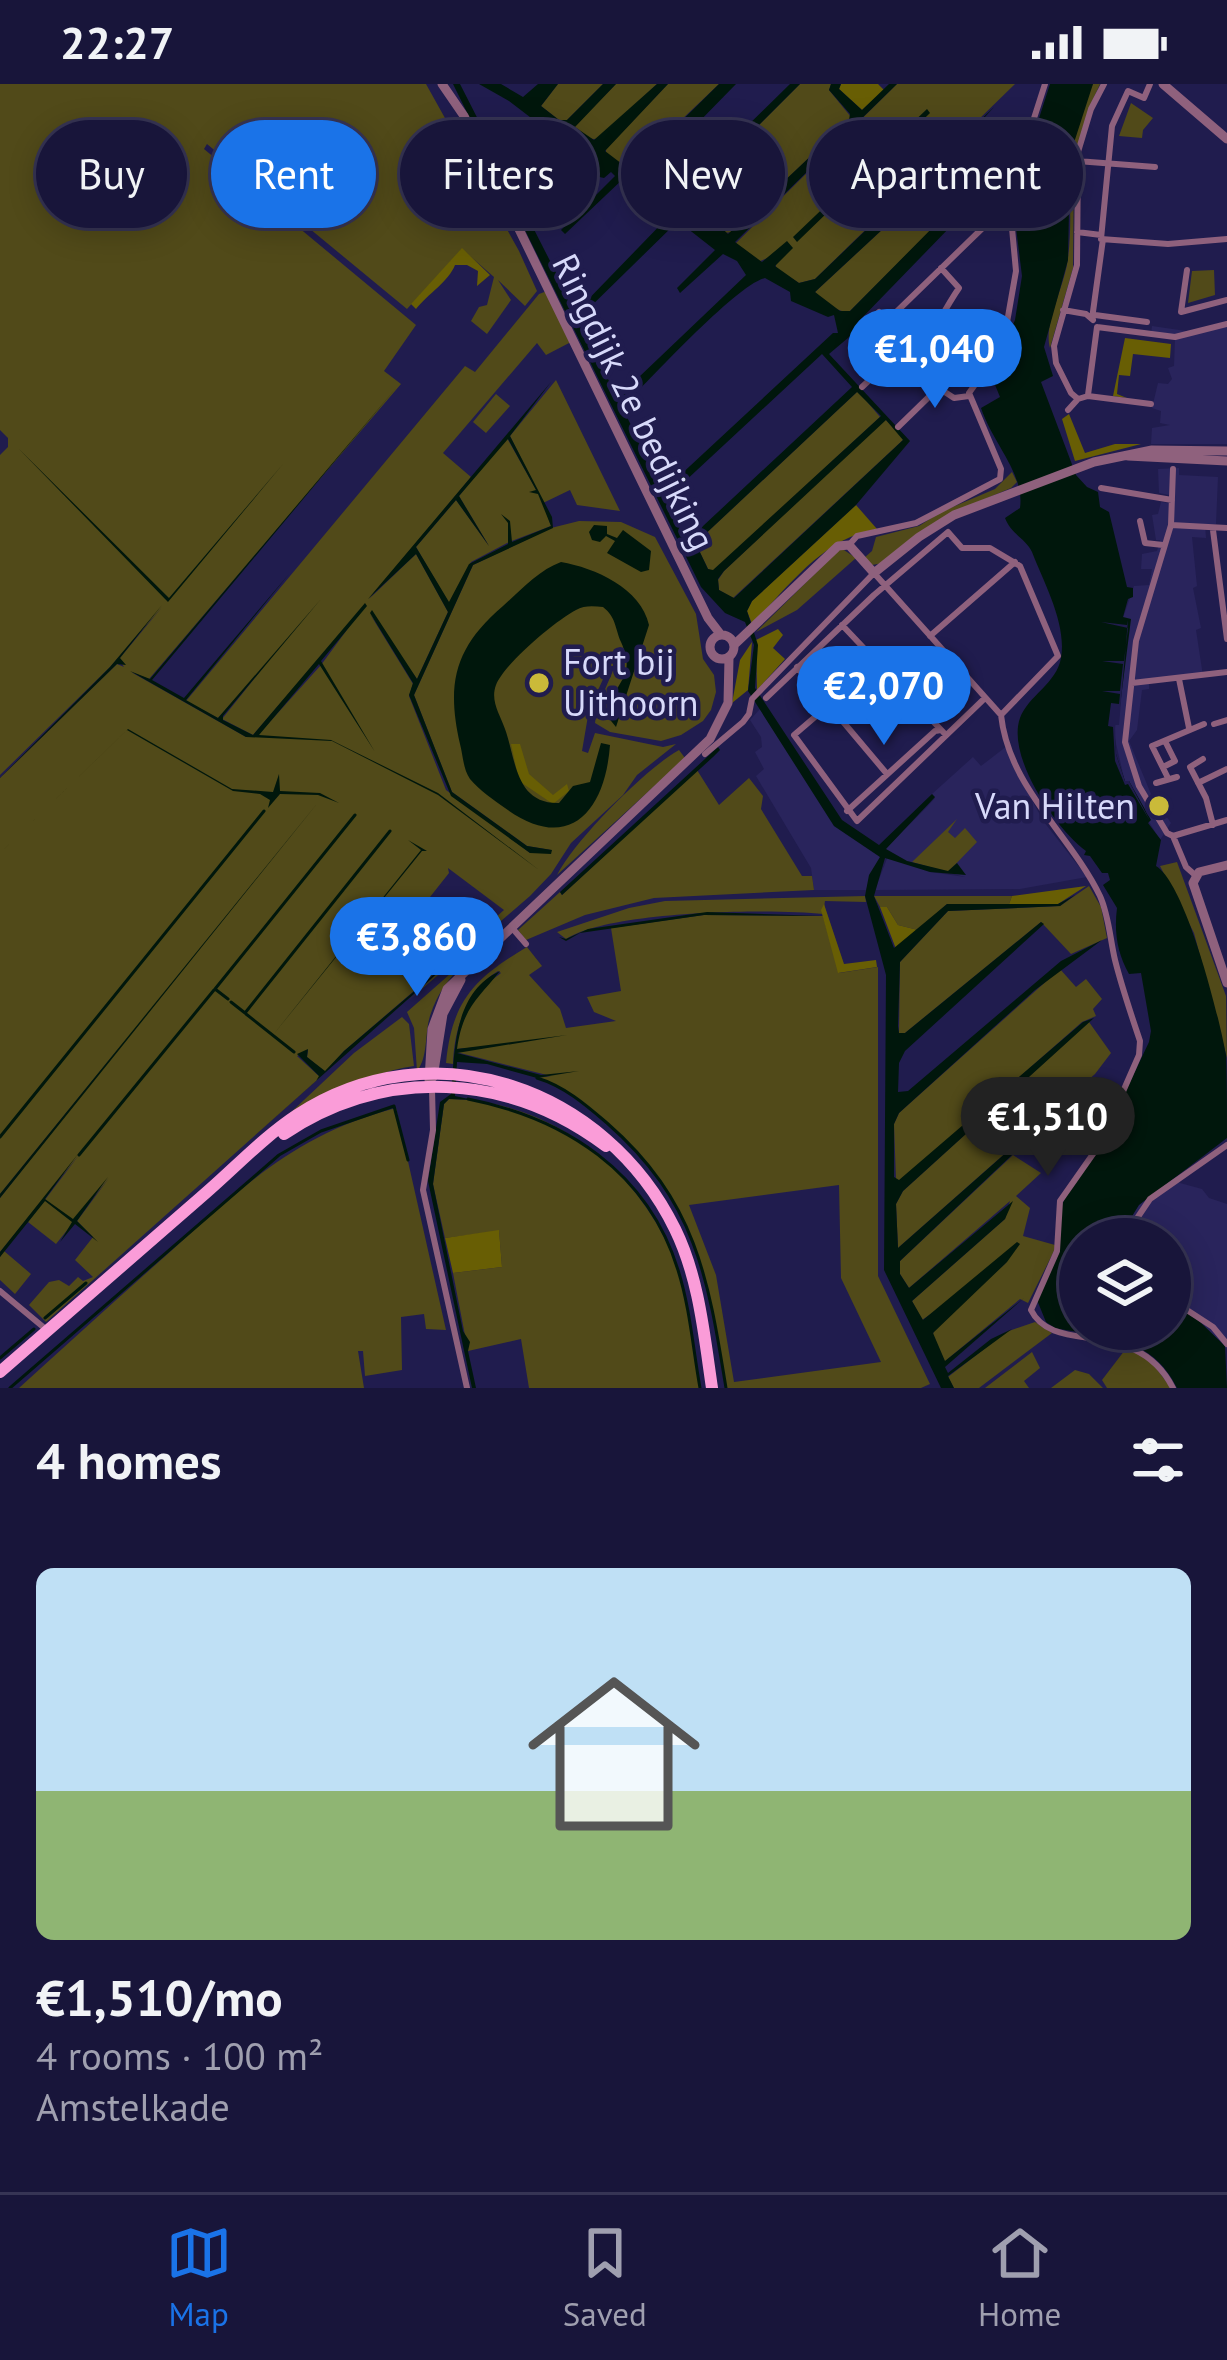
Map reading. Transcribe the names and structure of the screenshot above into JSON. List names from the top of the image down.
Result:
{
  "streets": {
    "street": ["Ringdijk 2e bedijking"]
  },
  "places": ["Fort bij Uithoorn", "Van Hilten"],
  "page": {
    "status": "22:27",
    "chip": [
      "Buy",
      "Rent",
      "Filters",
      "New",
      "Apartment"
    ],
    "price": [
      "€1,040",
      "€2,070",
      "€3,860",
      "€1,510"
    ],
    "heading": "4 homes",
    "list": [
      {
        "name": "€1,510/mo",
        "note": "4 rooms · 100 m² · Amstelkade"
      }
    ],
    "tabs": ["Map", "Saved", "Home"]
  }
}
